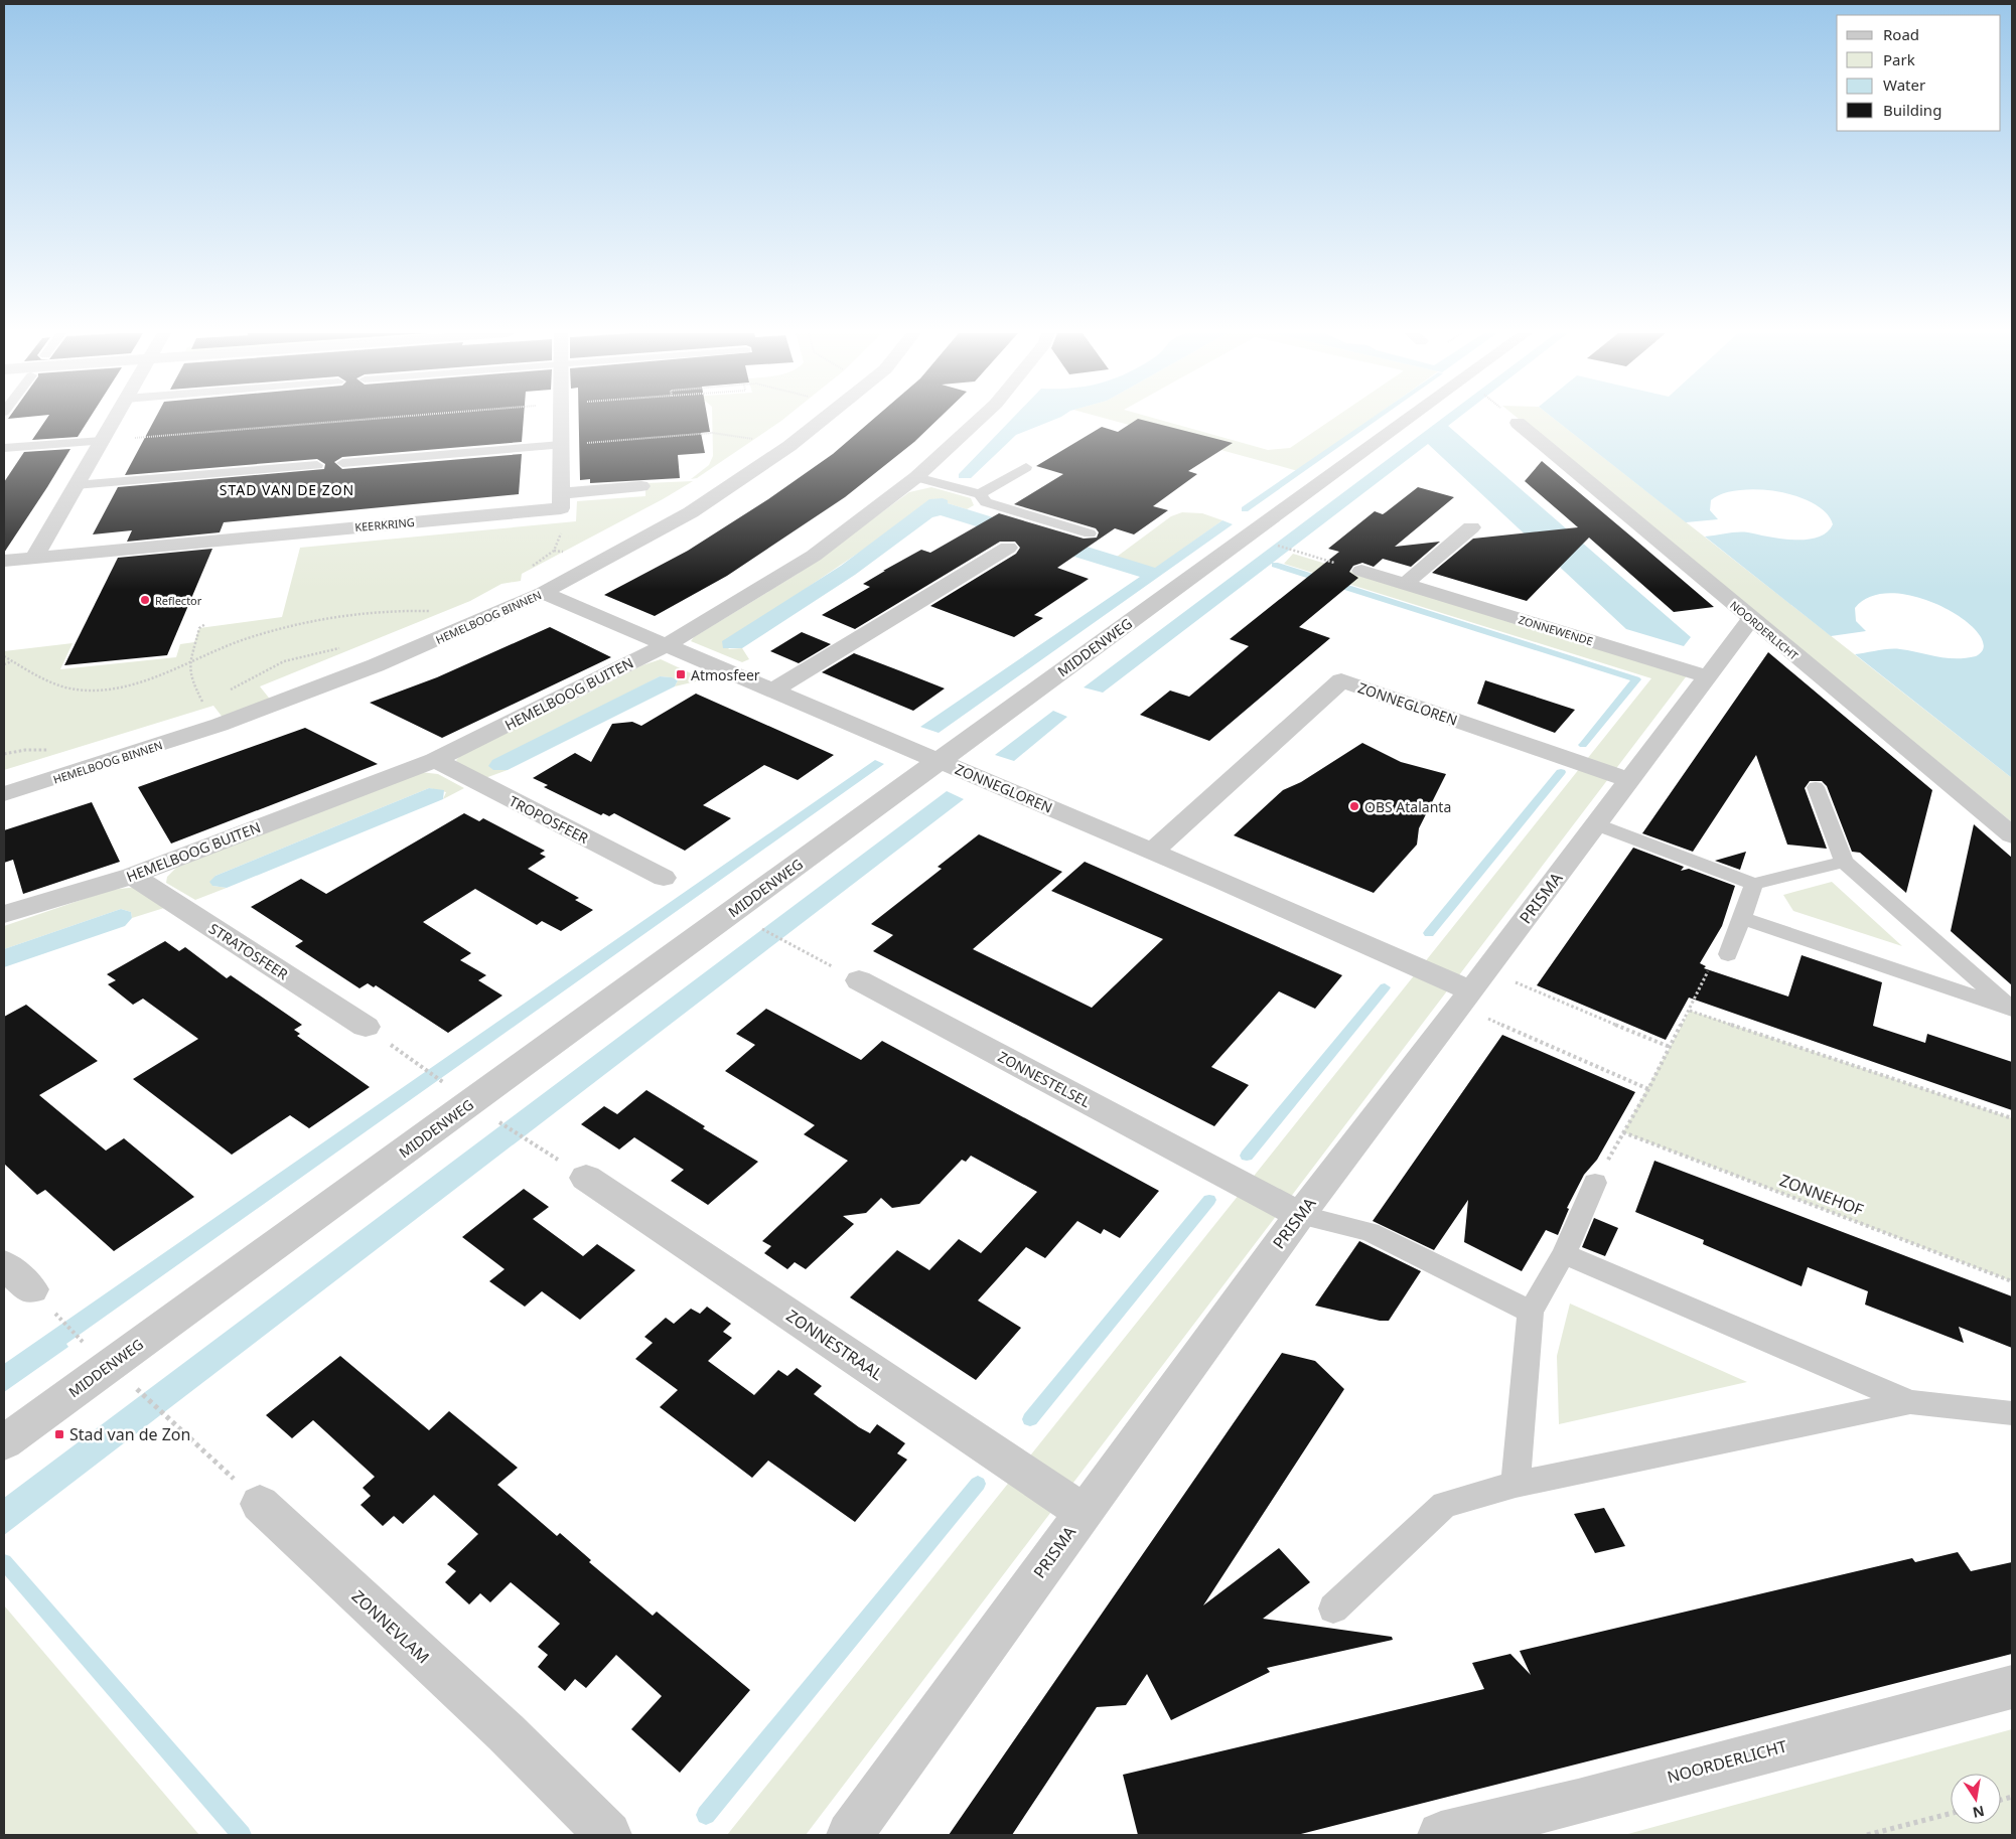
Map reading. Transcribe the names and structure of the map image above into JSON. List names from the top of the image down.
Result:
{
  "streets": {
    "street": [
      "KEERKRING",
      "HEMELBOOG BINNEN",
      "ZONNEWENDE",
      "NOORDERLICHT",
      "MIDDENWEG",
      "HEMELBOOG BUITEN",
      "ZONNEGLOREN",
      "TROPOSFEER",
      "PRISMA",
      "STRATOSFEER",
      "ZONNESTELSEL",
      "ZONNESTRAAL",
      "ZONNEVLAM"
    ],
    "path": ["ZONNEHOF"]
  },
  "crossings": [
    ["ZONNEWENDE", "PRISMA"],
    ["NOORDERLICHT", "PRISMA"],
    ["MIDDENWEG", "ZONNEGLOREN"],
    ["HEMELBOOG BUITEN", "TROPOSFEER"],
    ["HEMELBOOG BUITEN", "STRATOSFEER"],
    ["ZONNEGLOREN", "PRISMA"],
    ["PRISMA", "ZONNESTELSEL"],
    ["PRISMA", "ZONNESTRAAL"]
  ],
  "districts": ["STAD VAN DE ZON"],
  "places": {
    "other": ["Reflector", "OBS Atalanta"],
    "transit": ["Atmosfeer", "Stad van de Zon"]
  },
  "legend": [
    "Road",
    "Park",
    "Water",
    "Building"
  ],
  "north": "bottom"
}
